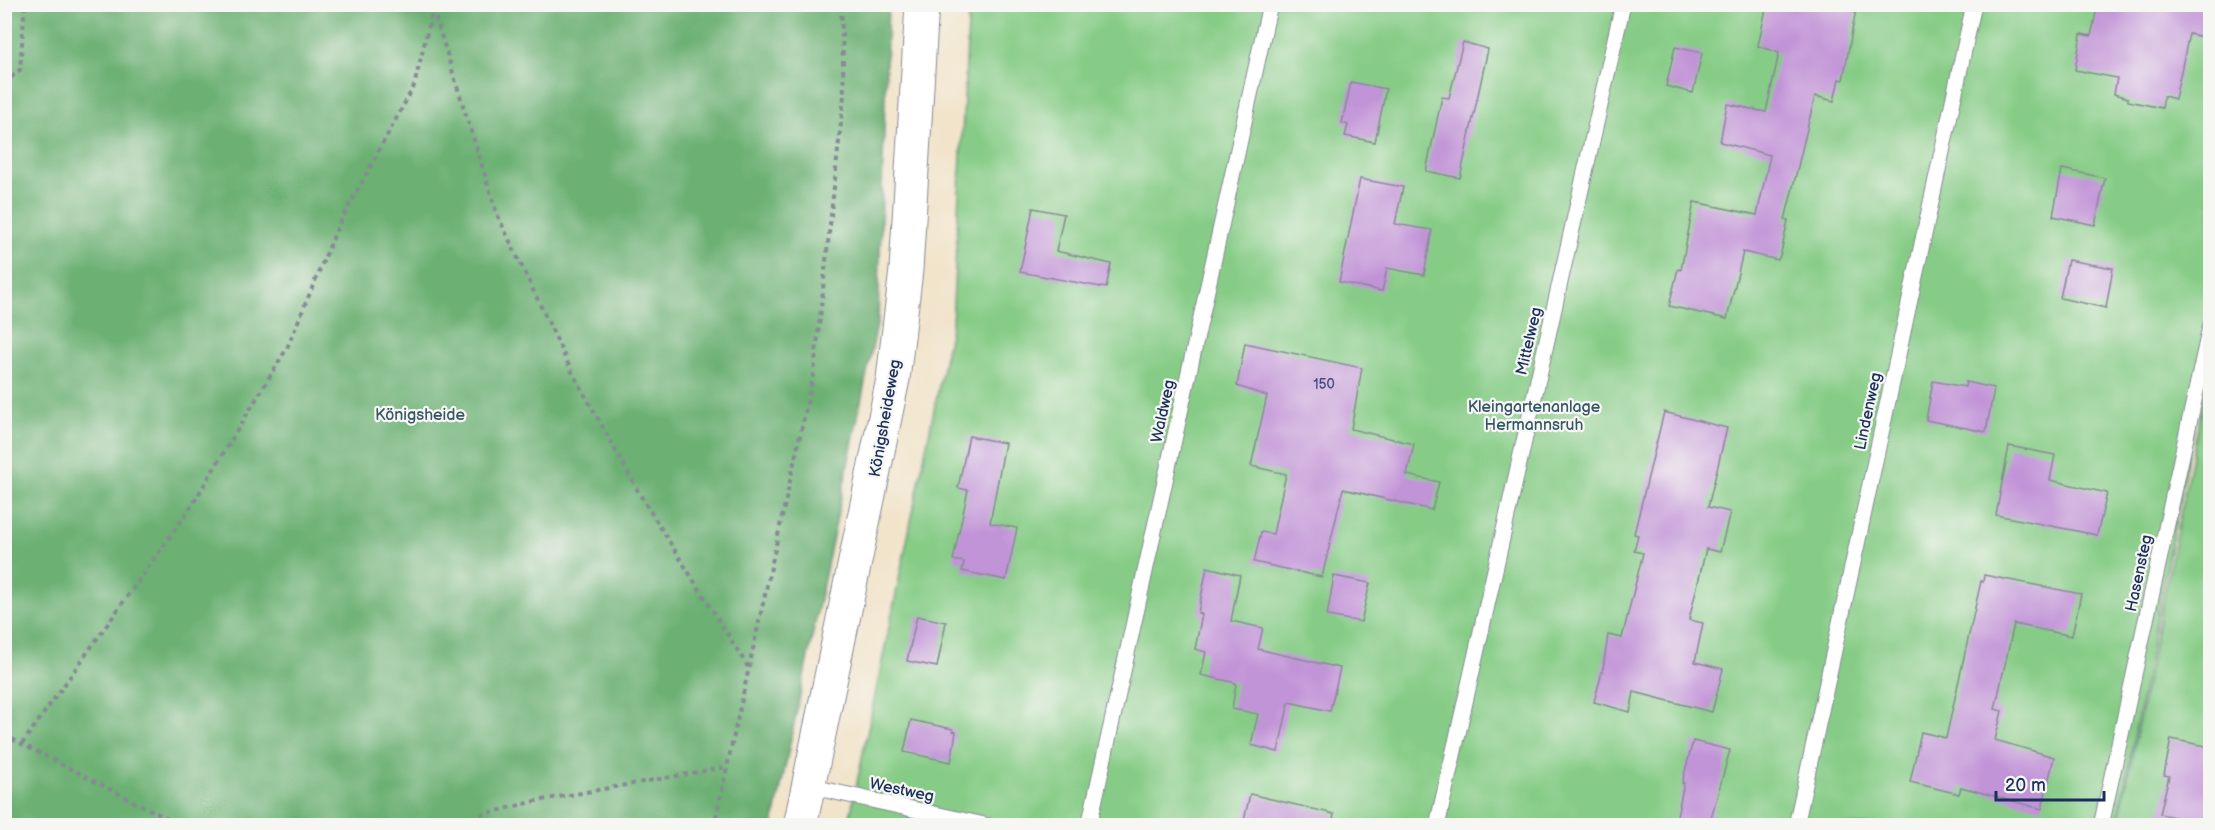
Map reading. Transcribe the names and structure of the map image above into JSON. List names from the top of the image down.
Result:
{
  "streets": {
    "street": ["Königsheideweg"],
    "lane": [
      "Mittelweg",
      "Waldweg",
      "Lindenweg",
      "Hasensteg",
      "Westweg"
    ]
  },
  "crossings": [
    ["Königsheideweg", "Westweg"]
  ],
  "parks": ["Kleingartenanlage Hermannsruh", "Königsheide"],
  "house_numbers": ["150"],
  "scale_bar": "20 m"
}
